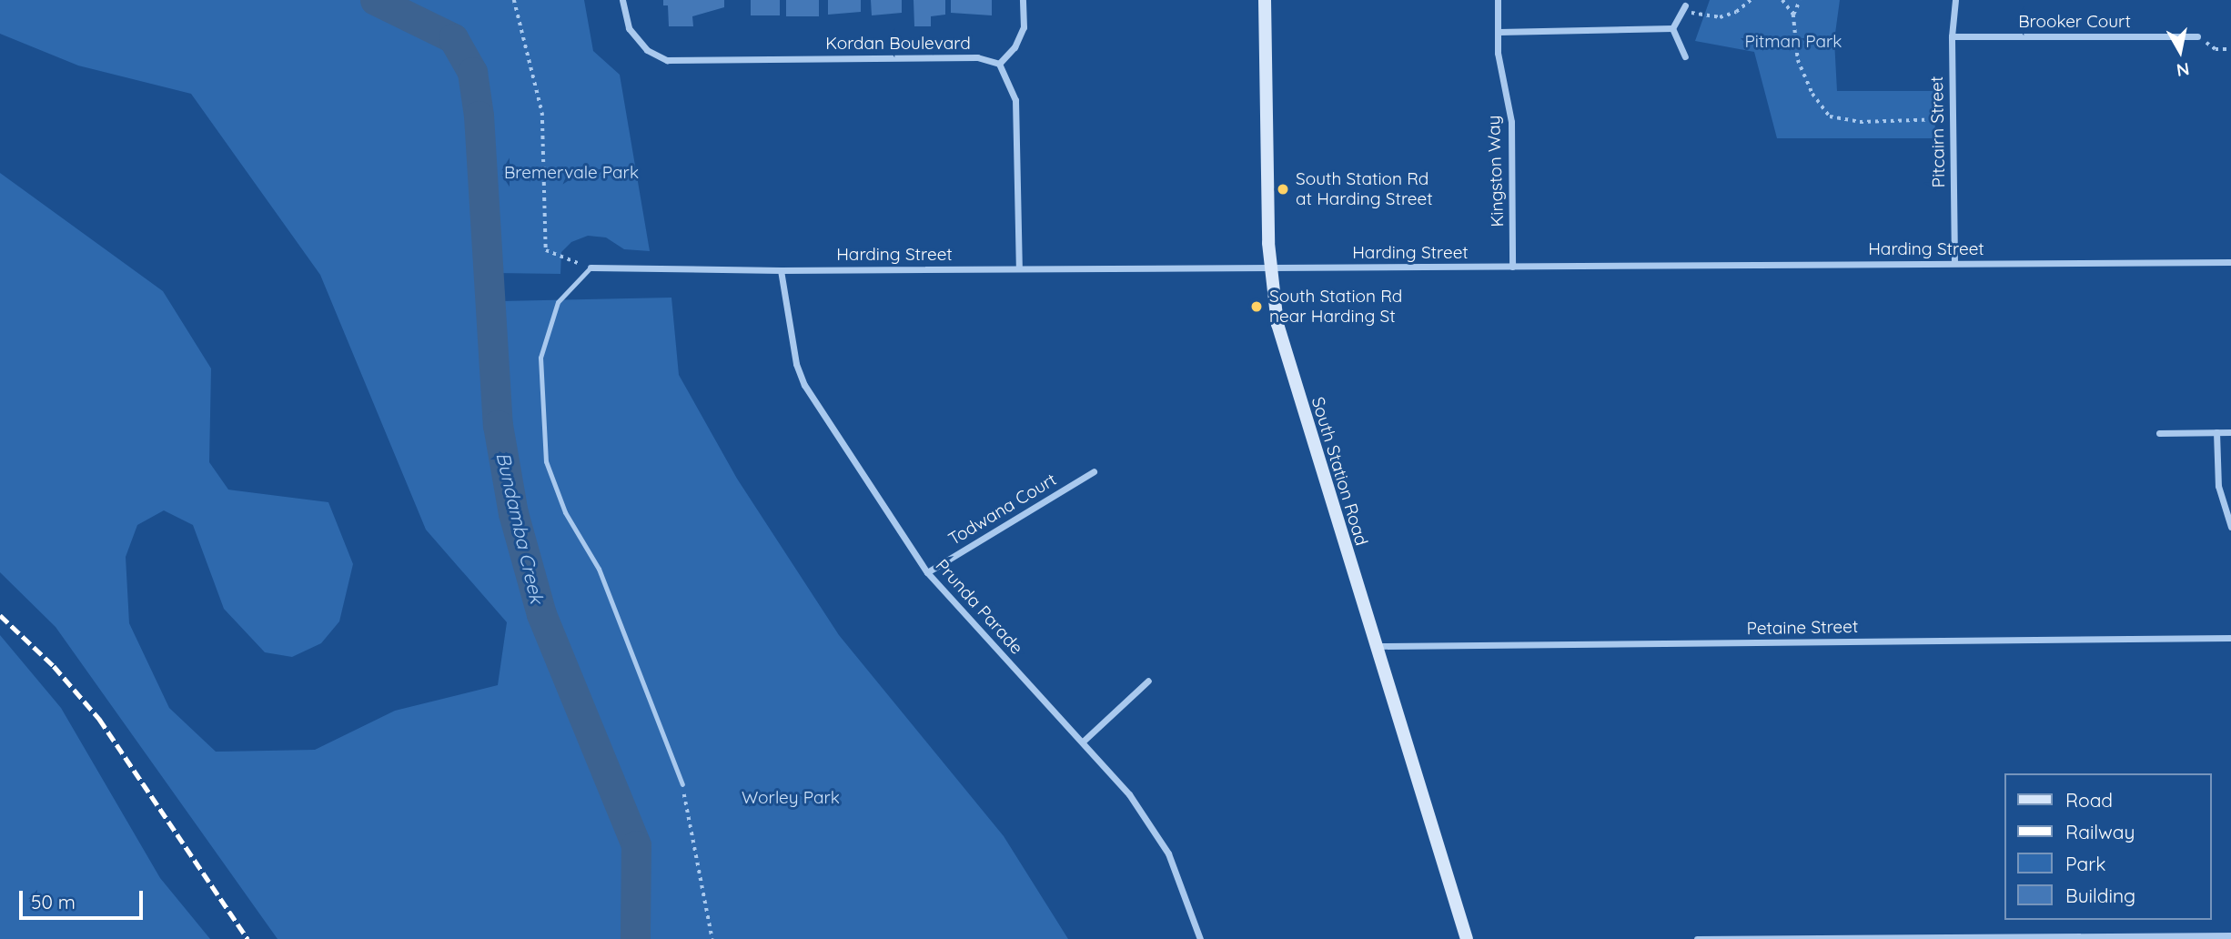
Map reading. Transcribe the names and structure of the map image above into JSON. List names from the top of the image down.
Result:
{
  "streets": {
    "main road": ["South Station Road"],
    "street": [
      "Brooker Court",
      "Kordan Boulevard",
      "Pitcairn Street",
      "Kingston Way",
      "Harding Street",
      "Todwana Court",
      "Prunda Parade",
      "Petaine Street"
    ]
  },
  "crossings": [
    ["Brooker Court", "Pitcairn Street"],
    ["Pitcairn Street", "Harding Street"],
    ["Kingston Way", "Harding Street"],
    ["Harding Street", "South Station Road"],
    ["Harding Street", "Prunda Parade"],
    ["South Station Road", "Petaine Street"],
    ["Todwana Court", "Prunda Parade"]
  ],
  "water": ["Bundamba Creek"],
  "parks": ["Pitman Park", "Bremervale Park", "Worley Park"],
  "places": ["South Station Rd at Harding Street", "South Station Rd near Harding St"],
  "legend": [
    "Road",
    "Railway",
    "Park",
    "Building"
  ],
  "scale_bar": "50 m",
  "north": "bottom"
}
